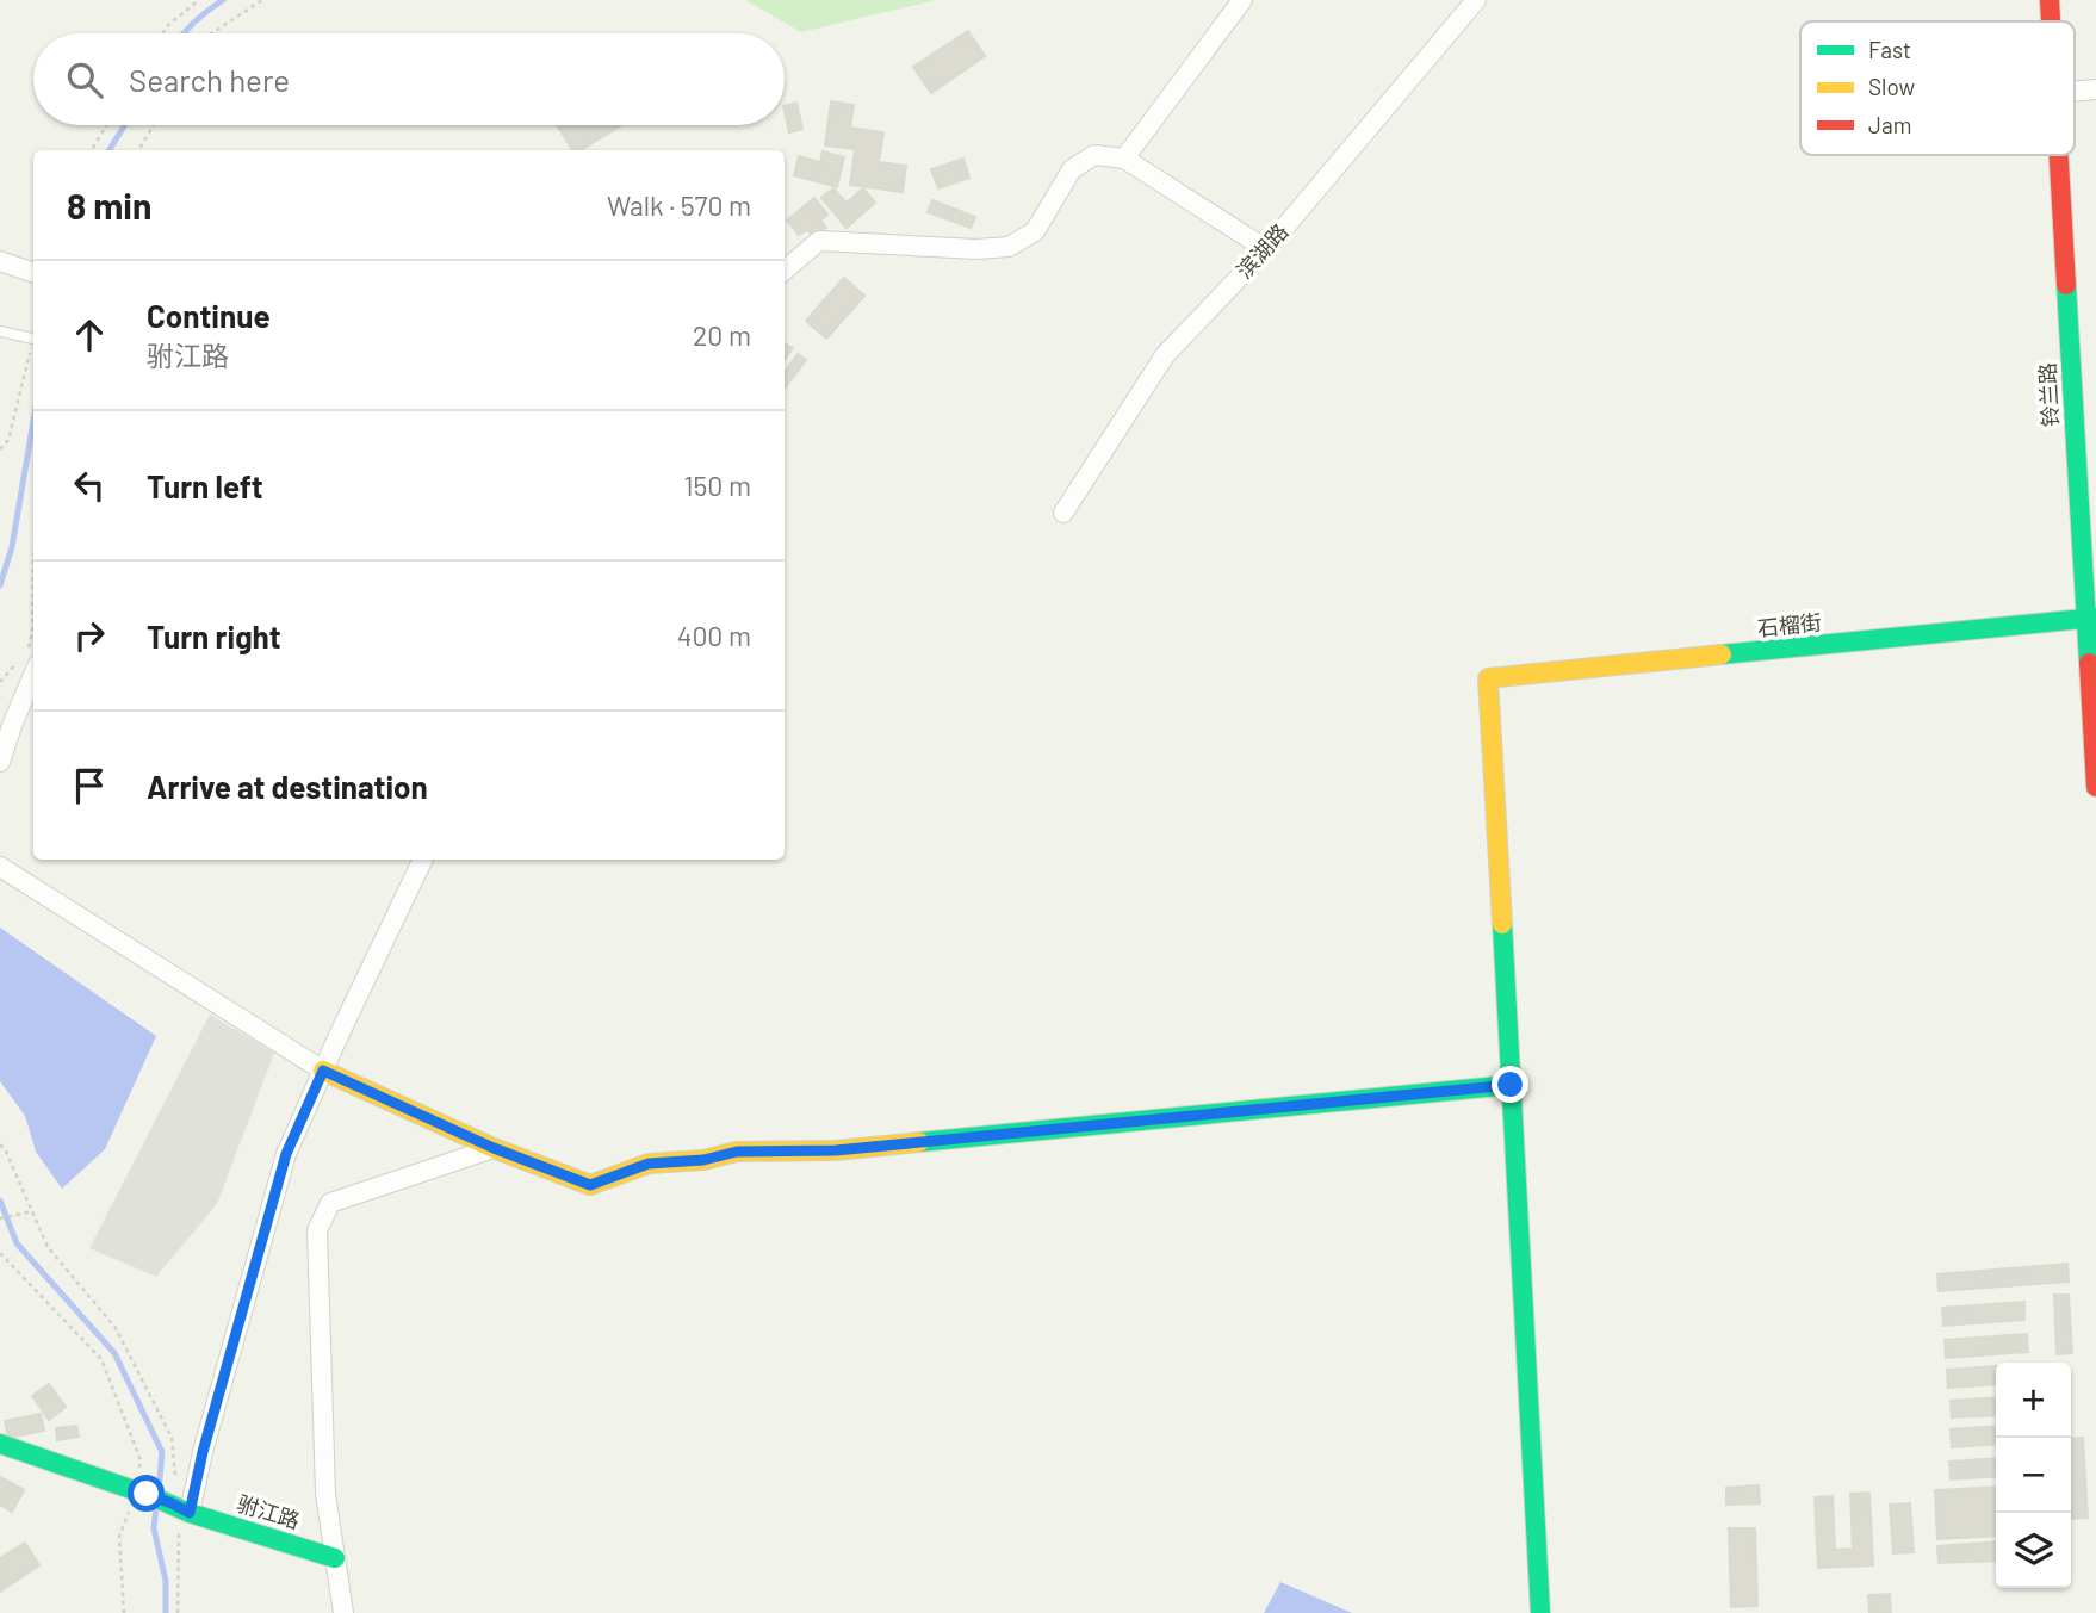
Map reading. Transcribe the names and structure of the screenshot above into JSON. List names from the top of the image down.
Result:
{
  "streets": {
    "street": [
      "滨湖路",
      "铃兰路",
      "石榴街",
      "驸江路"
    ]
  },
  "crossings": [
    ["铃兰路", "石榴街"]
  ],
  "legend": ["Fast", "Slow", "Jam"],
  "page": {
    "search": "Search here",
    "heading": ["8 min", "Walk · 570 m"],
    "list": [
      ["Continue", "驸江路", "20 m"],
      ["Turn left", "150 m"],
      ["Turn right", "400 m"],
      "Arrive at destination"
    ],
    "map_buttons": ["+", "−"]
  }
}
